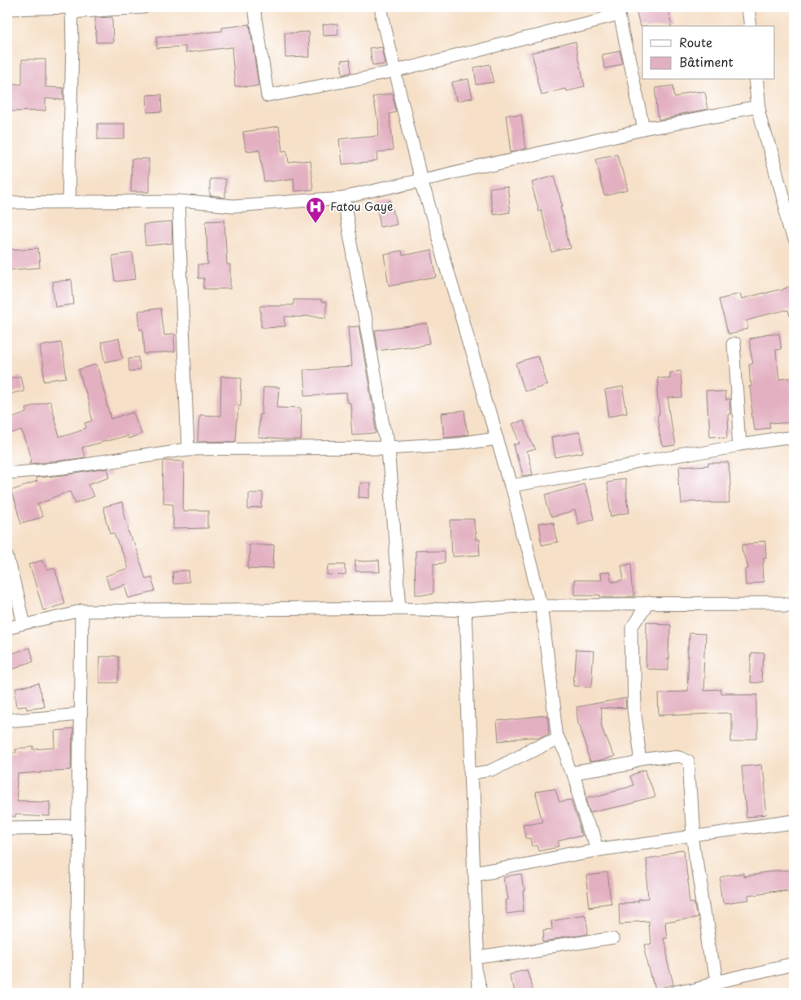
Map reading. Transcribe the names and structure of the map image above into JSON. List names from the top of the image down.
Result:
{
  "places": {
    "hospital": ["Fatou Gaye"]
  },
  "legend": ["Route", "Bâtiment"]
}
